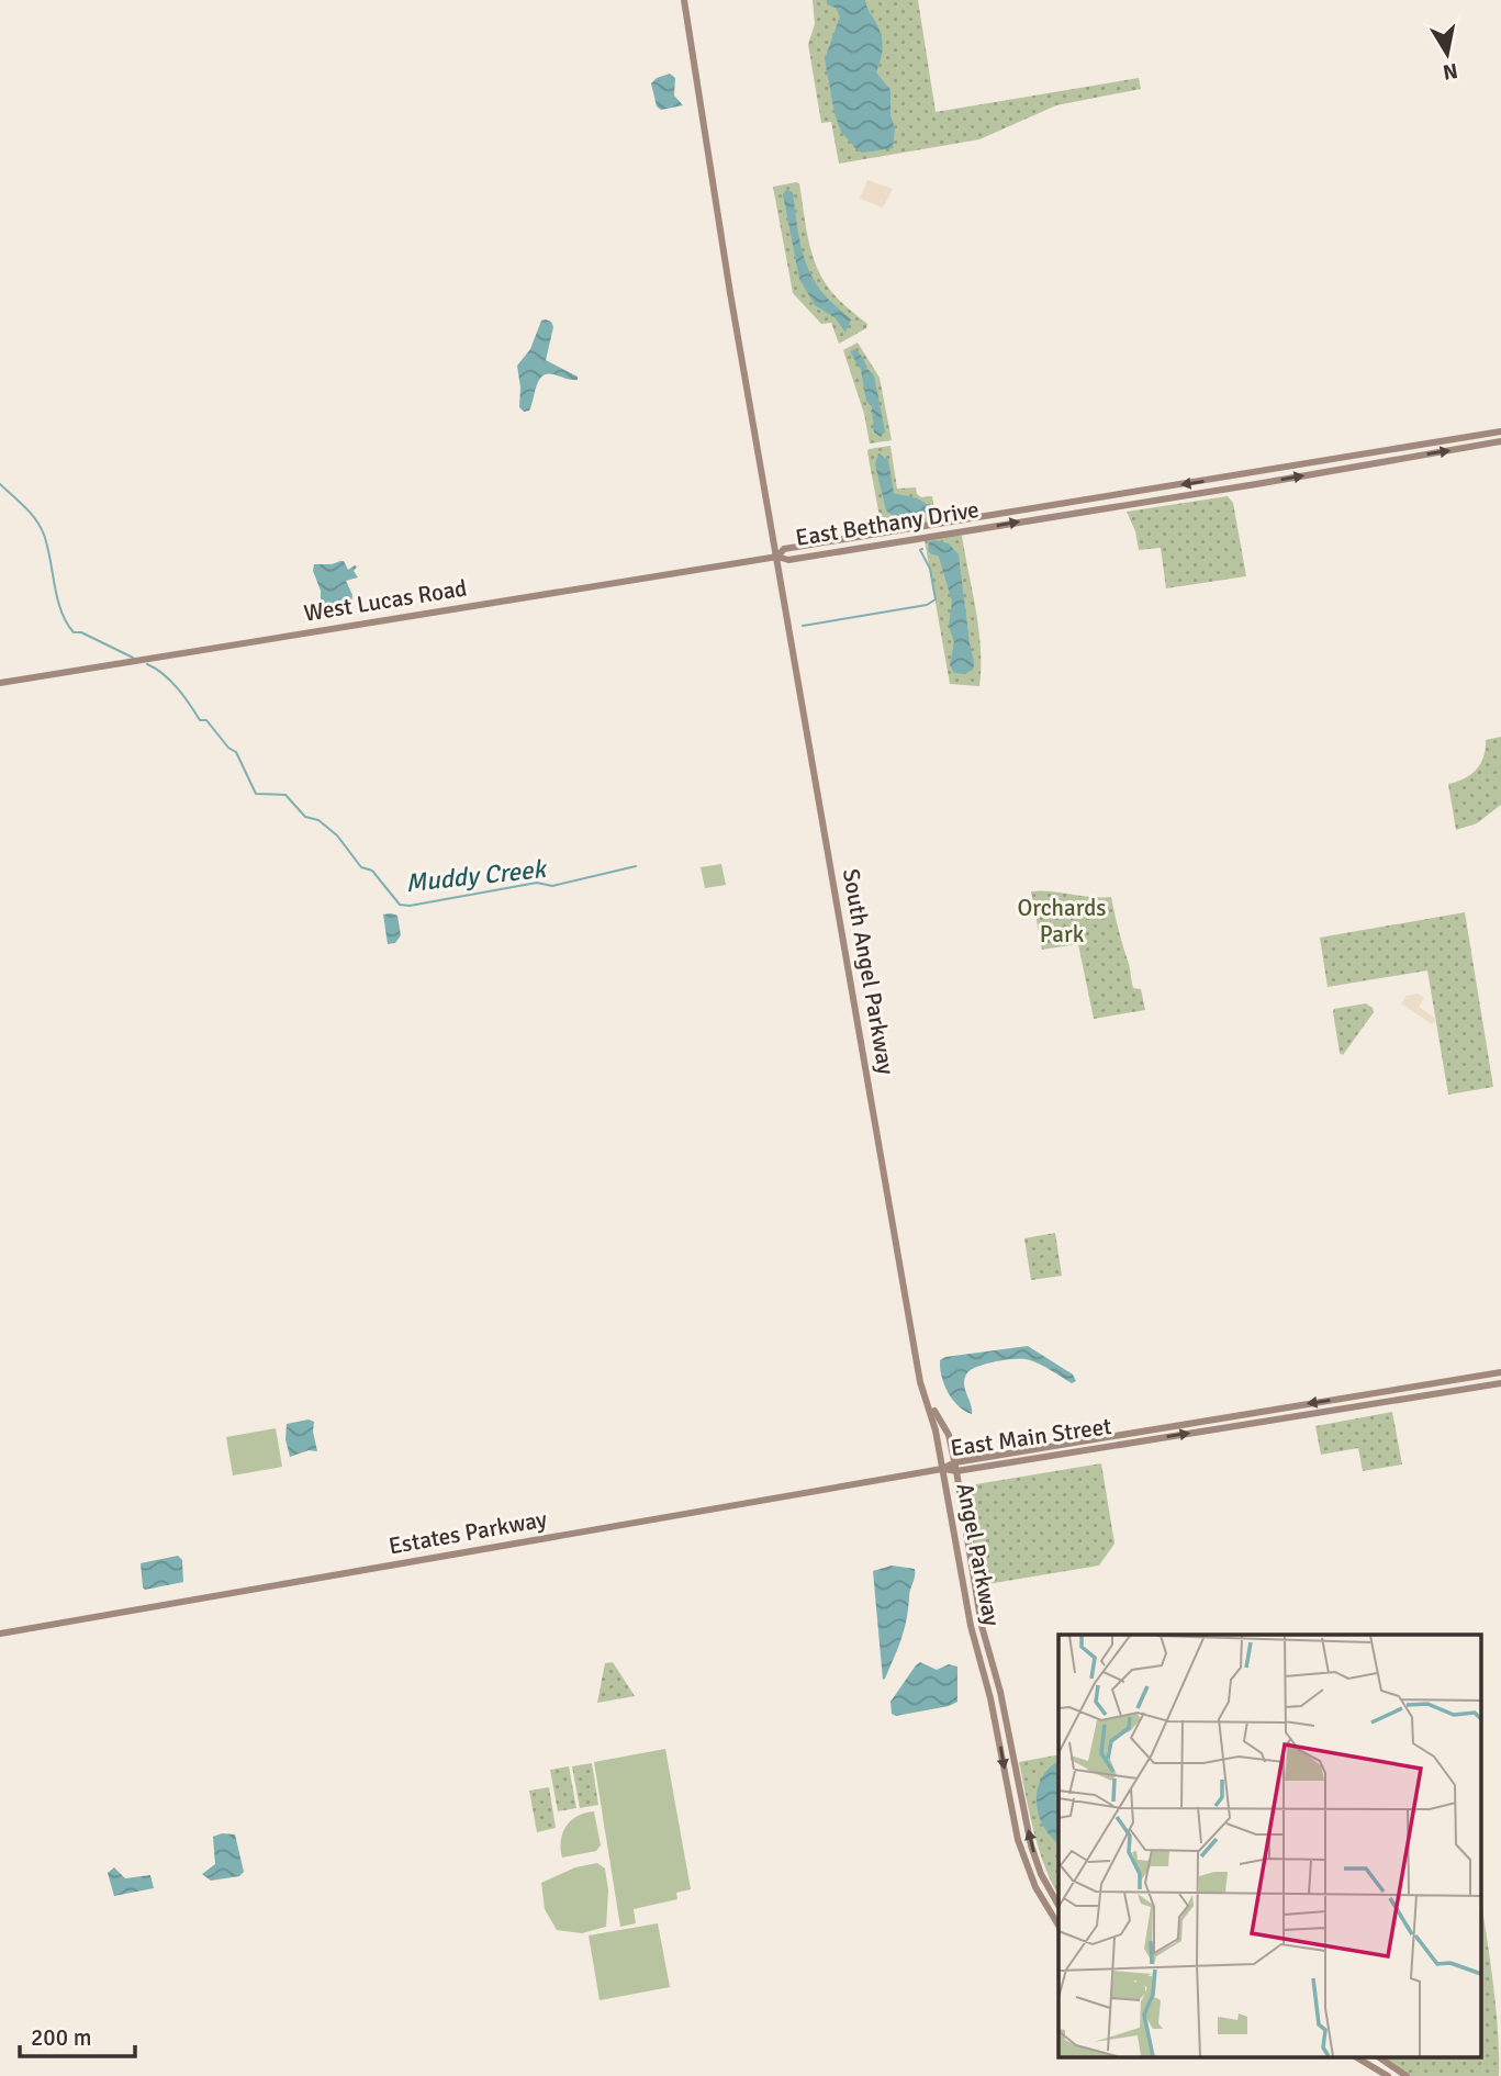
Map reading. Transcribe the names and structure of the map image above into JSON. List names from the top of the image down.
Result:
{
  "streets": {
    "main road": [
      "East Bethany Drive",
      "West Lucas Road",
      "South Angel Parkway",
      "East Main Street",
      "Estates Parkway",
      "Angel Parkway"
    ]
  },
  "crossings": [
    ["East Bethany Drive", "West Lucas Road"],
    ["East Bethany Drive", "South Angel Parkway"],
    ["West Lucas Road", "South Angel Parkway"],
    ["South Angel Parkway", "Angel Parkway"],
    ["East Main Street", "Estates Parkway"],
    ["East Main Street", "Angel Parkway"],
    ["Estates Parkway", "Angel Parkway"]
  ],
  "water": ["Muddy Creek"],
  "parks": ["Orchards Park"],
  "scale_bar": "200 m",
  "north": "bottom"
}
